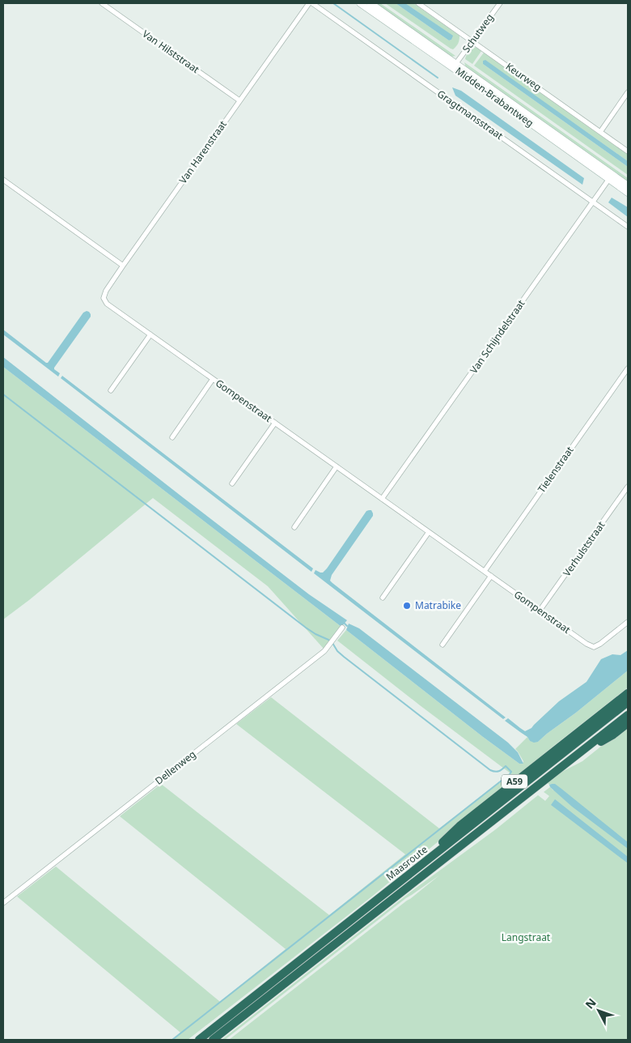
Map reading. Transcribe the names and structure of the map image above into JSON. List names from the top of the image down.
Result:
{
  "streets": {
    "highway": ["A59", "Maasroute"],
    "street": [
      "Schutweg",
      "Van Hilststraat",
      "Keurweg",
      "Midden-Brabantweg",
      "Gragtmansstraat",
      "Van Harenstraat",
      "Van Schijndelstraat",
      "Gompenstraat",
      "Tielenstraat",
      "Verhulststraat",
      "Dellenweg"
    ]
  },
  "crossings": [
    ["Schutweg", "Keurweg"],
    ["Schutweg", "Midden-Brabantweg"],
    ["Van Hilststraat", "Van Harenstraat"],
    ["Midden-Brabantweg", "Van Schijndelstraat"],
    ["Gragtmansstraat", "Van Schijndelstraat"],
    ["Van Harenstraat", "Gompenstraat"],
    ["Van Schijndelstraat", "Gompenstraat"],
    ["Gompenstraat", "Tielenstraat"],
    ["Gompenstraat", "Verhulststraat"],
    ["A59", "Maasroute"]
  ],
  "parks": ["Langstraat"],
  "places": ["Matrabike"],
  "north": "top left"
}
